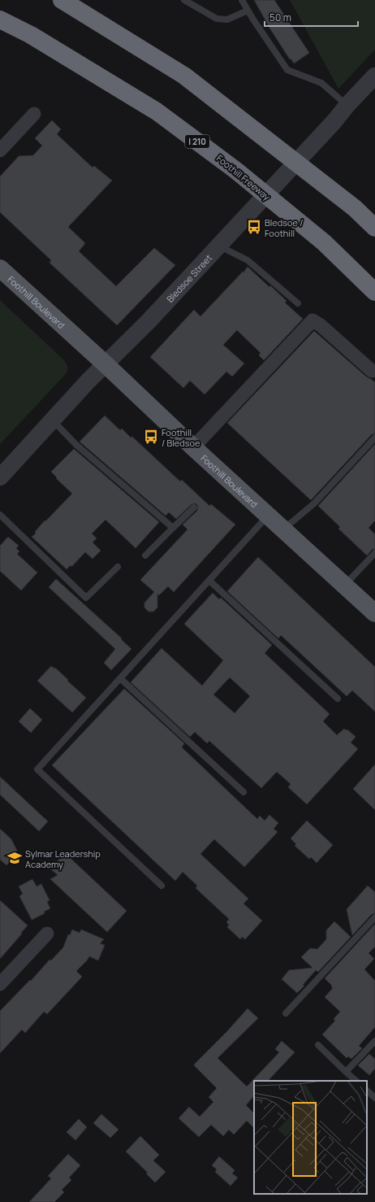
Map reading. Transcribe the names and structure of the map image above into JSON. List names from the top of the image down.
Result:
{
  "streets": {
    "highway": ["I 210", "Foothill Freeway"],
    "main road": ["Foothill Boulevard"],
    "street": ["Bledsoe Street"]
  },
  "crossings": [
    ["Bledsoe Street", "Foothill Boulevard"]
  ],
  "places": {
    "bus stop": ["Bledsoe / Foothill", "Foothill / Bledsoe"],
    "school or university": ["Sylmar Leadership Academy"]
  },
  "scale_bar": "50 m"
}
